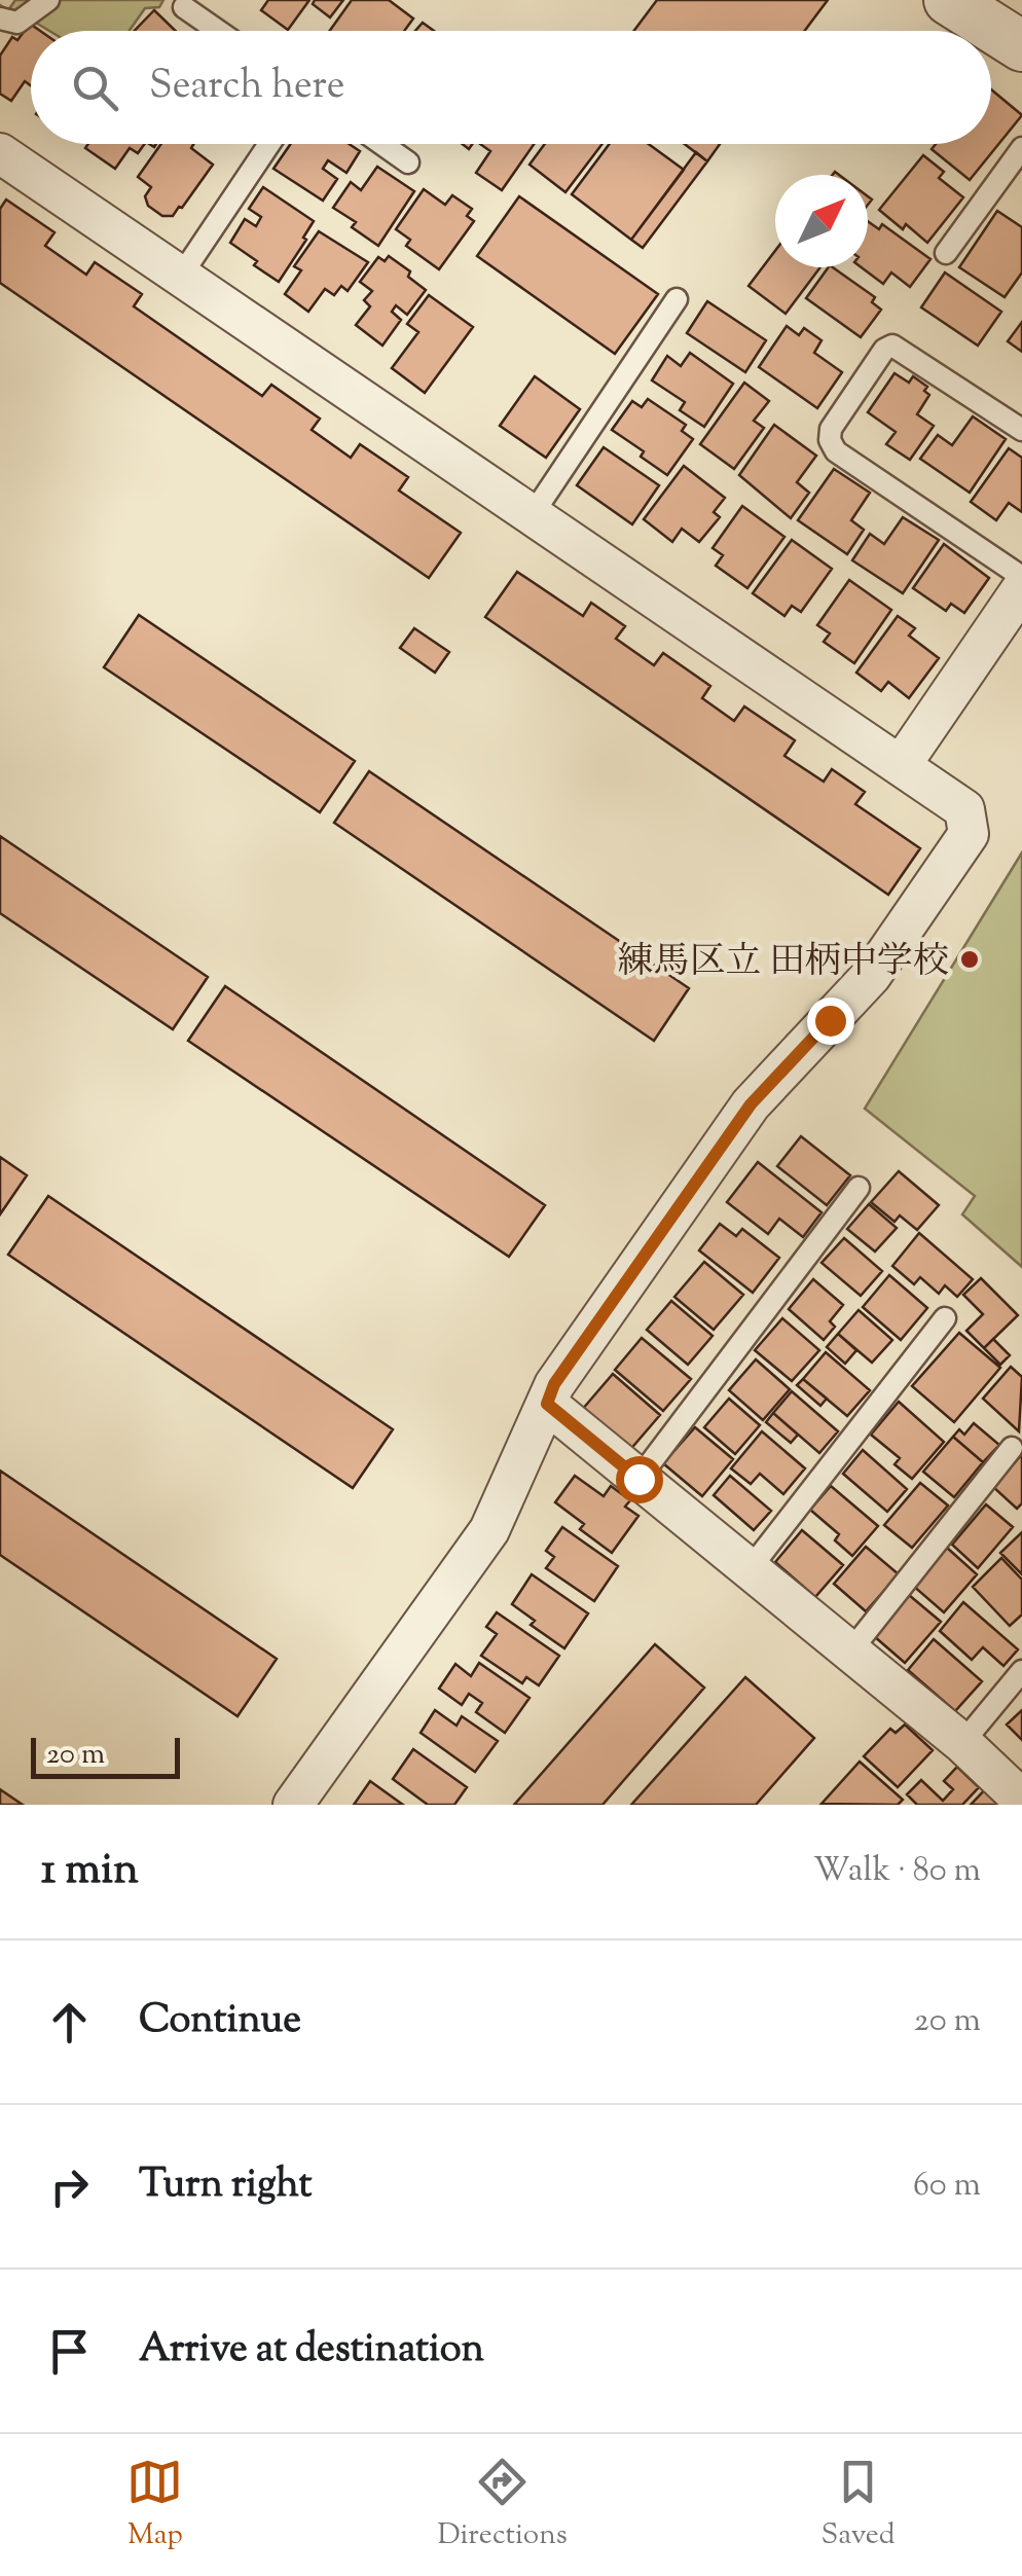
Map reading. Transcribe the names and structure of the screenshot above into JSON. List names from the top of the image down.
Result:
{
  "places": ["練馬区立 田柄中学校"],
  "scale_bar": "20 m",
  "north": "top right",
  "page": {
    "search": "Search here",
    "scale": "20 m",
    "heading": ["1 min", "Walk · 80 m"],
    "list": [
      ["Continue", "20 m"],
      ["Turn right", "60 m"],
      "Arrive at destination"
    ],
    "nav": ["Map", "Directions", "Saved"]
  }
}
